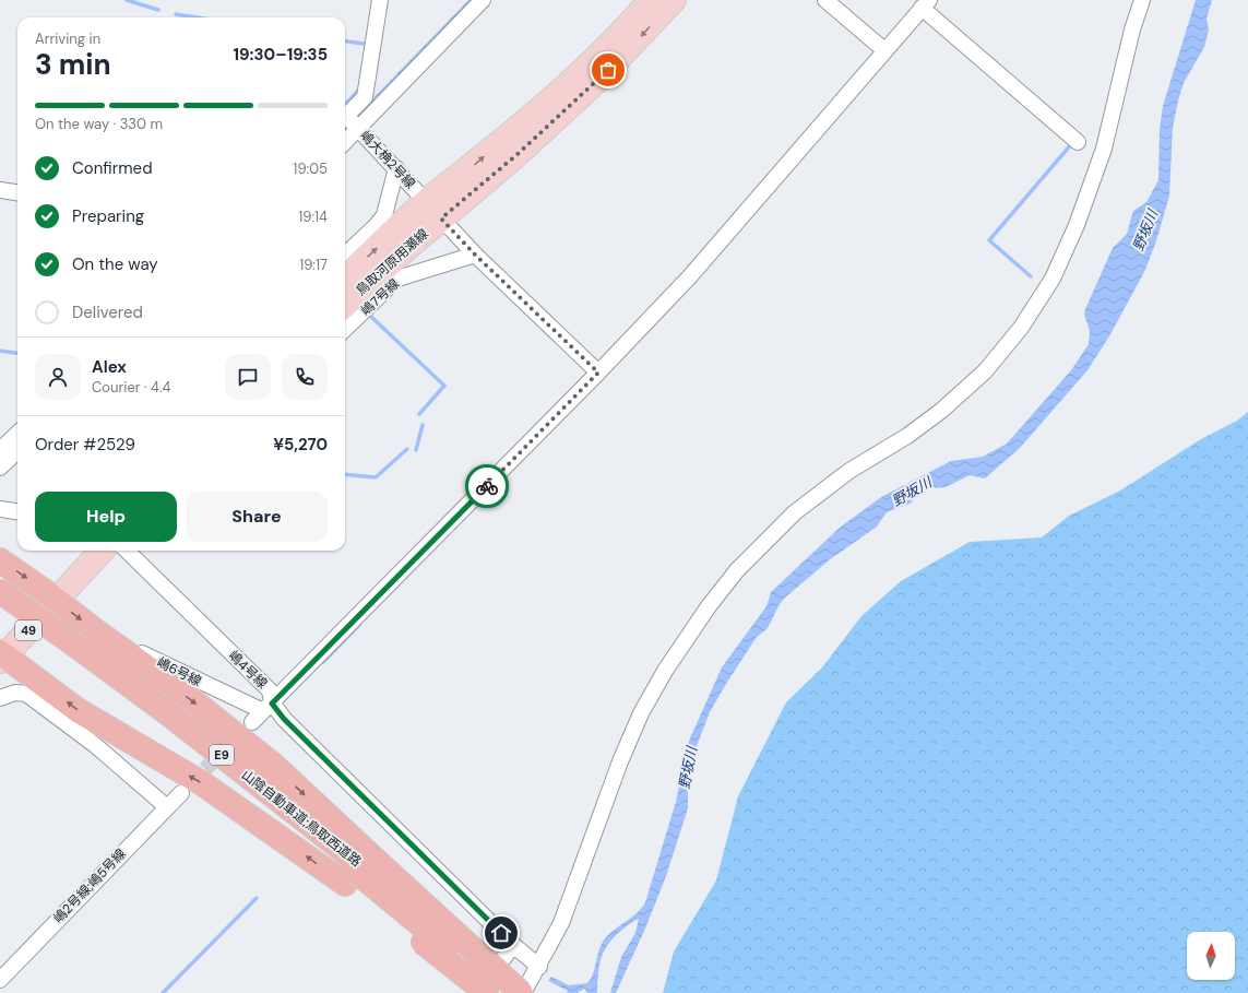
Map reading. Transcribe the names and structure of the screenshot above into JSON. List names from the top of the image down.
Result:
{
  "streets": {
    "highway": ["E9", "山陰自動車道;鳥取西道路"],
    "main road": ["鳥取河原用瀬線", "49"],
    "street": [
      "嶋大桷2号線",
      "嶋7号線",
      "嶋4号線",
      "嶋6号線",
      "嶋2号線;嶋5号線"
    ]
  },
  "crossings": [
    ["嶋大桷2号線", "鳥取河原用瀬線"],
    ["嶋大桷2号線", "嶋7号線"],
    ["嶋4号線", "嶋6号線"]
  ],
  "water": ["野坂川"],
  "north": "top",
  "page": {
    "heading": ["3 min", "Arriving in", "19:30–19:35"],
    "panel": [
      "Alex",
      "Courier · 4.4",
      "Order #2529",
      "¥5,270"
    ],
    "bar": "On the way · 330 m",
    "list": [
      ["Confirmed", "19:05"],
      ["Preparing", "19:14"],
      ["On the way", "19:17"],
      "Delivered"
    ],
    "buttons": ["Help", "Share"]
  }
}
